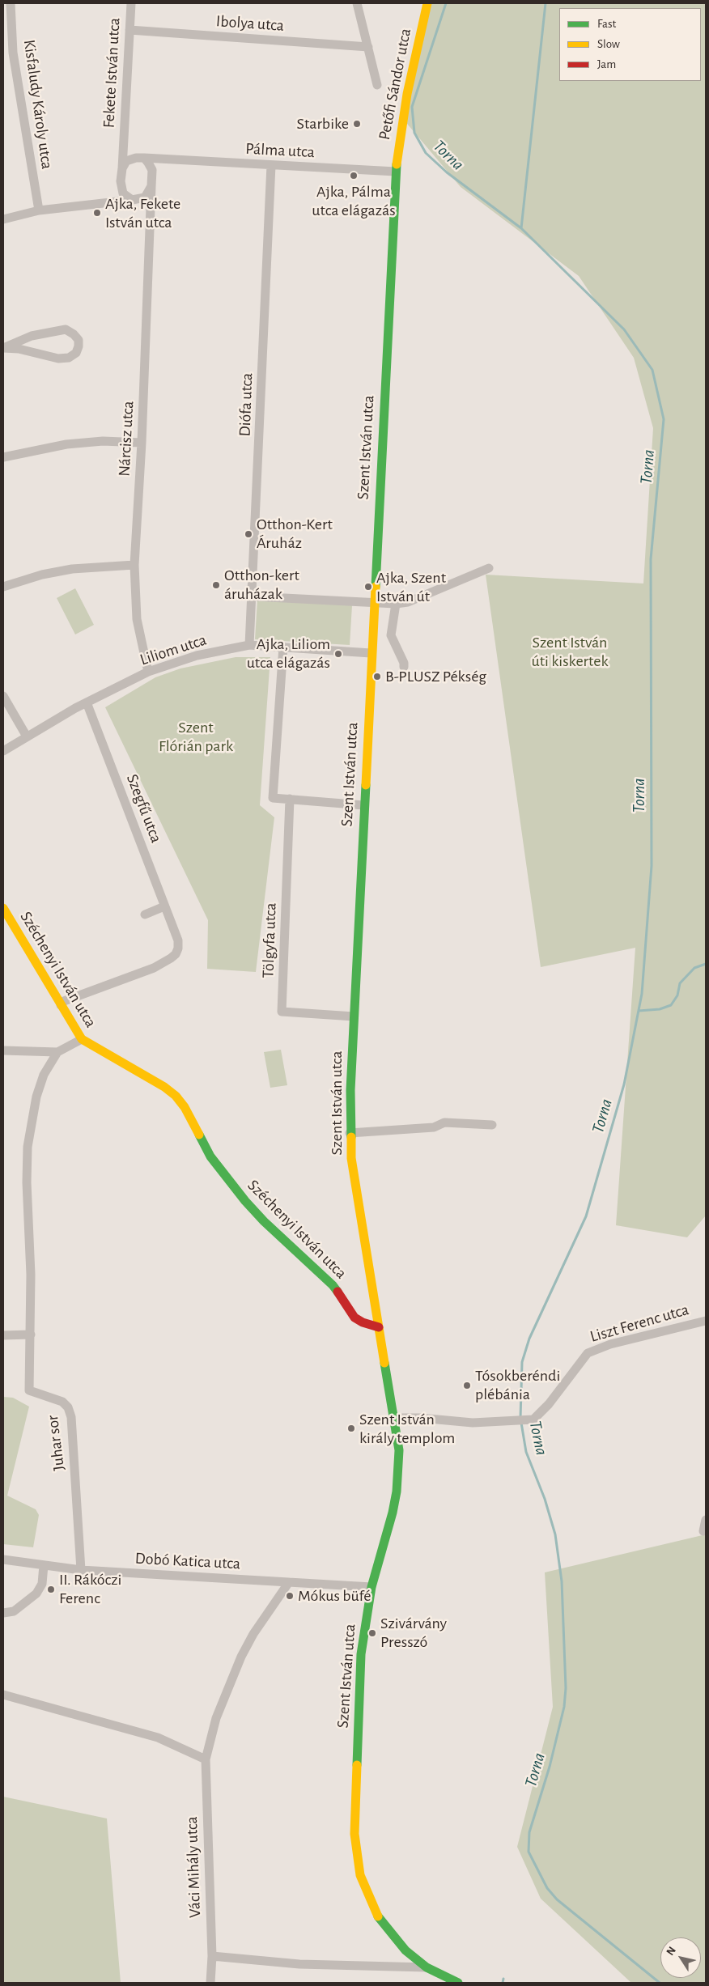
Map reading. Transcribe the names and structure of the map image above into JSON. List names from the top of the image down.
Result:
{
  "streets": {
    "main road": ["Petőfi Sándor utca", "Szent István utca", "Széchenyi István utca"],
    "street": [
      "Ibolya utca",
      "Fekete István utca",
      "Kisfaludy Károly utca",
      "Pálma utca",
      "Diófa utca",
      "Nárcisz utca",
      "Liliom utca",
      "Szegfű utca",
      "Tölgyfa utca",
      "Liszt Ferenc utca",
      "Juhar sor",
      "Dobó Katica utca",
      "Váci Mihály utca"
    ]
  },
  "crossings": [
    ["Ibolya utca", "Fekete István utca"],
    ["Ibolya utca", "Petőfi Sándor utca"],
    ["Fekete István utca", "Pálma utca"],
    ["Fekete István utca", "Nárcisz utca"],
    ["Petőfi Sándor utca", "Pálma utca"],
    ["Petőfi Sándor utca", "Szent István utca"],
    ["Pálma utca", "Diófa utca"],
    ["Pálma utca", "Nárcisz utca"],
    ["Pálma utca", "Szent István utca"],
    ["Diófa utca", "Liliom utca"],
    ["Nárcisz utca", "Liliom utca"],
    ["Szent István utca", "Liliom utca"],
    ["Szent István utca", "Tölgyfa utca"],
    ["Szent István utca", "Széchenyi István utca"],
    ["Szent István utca", "Liszt Ferenc utca"],
    ["Szent István utca", "Dobó Katica utca"],
    ["Liliom utca", "Szegfű utca"],
    ["Szegfű utca", "Széchenyi István utca"],
    ["Juhar sor", "Dobó Katica utca"],
    ["Dobó Katica utca", "Váci Mihály utca"]
  ],
  "water": ["Torna"],
  "parks": ["Szent István úti kiskertek", "Szent Flórián park"],
  "places": [
    "Starbike",
    "Ajka, Pálma utca elágazás",
    "Ajka, Fekete István utca",
    "Otthon-Kert Áruház",
    "Otthon-kert áruházak",
    "Ajka, Szent István út",
    "Ajka, Liliom utca elágazás",
    "B-PLUSZ Pékség",
    "Tósokberéndi plébánia",
    "Szent István király templom",
    "II. Rákóczi Ferenc",
    "Mókus büfé",
    "Szivárvány Presszó"
  ],
  "legend": ["Fast", "Slow", "Jam"],
  "north": "top left"
}
